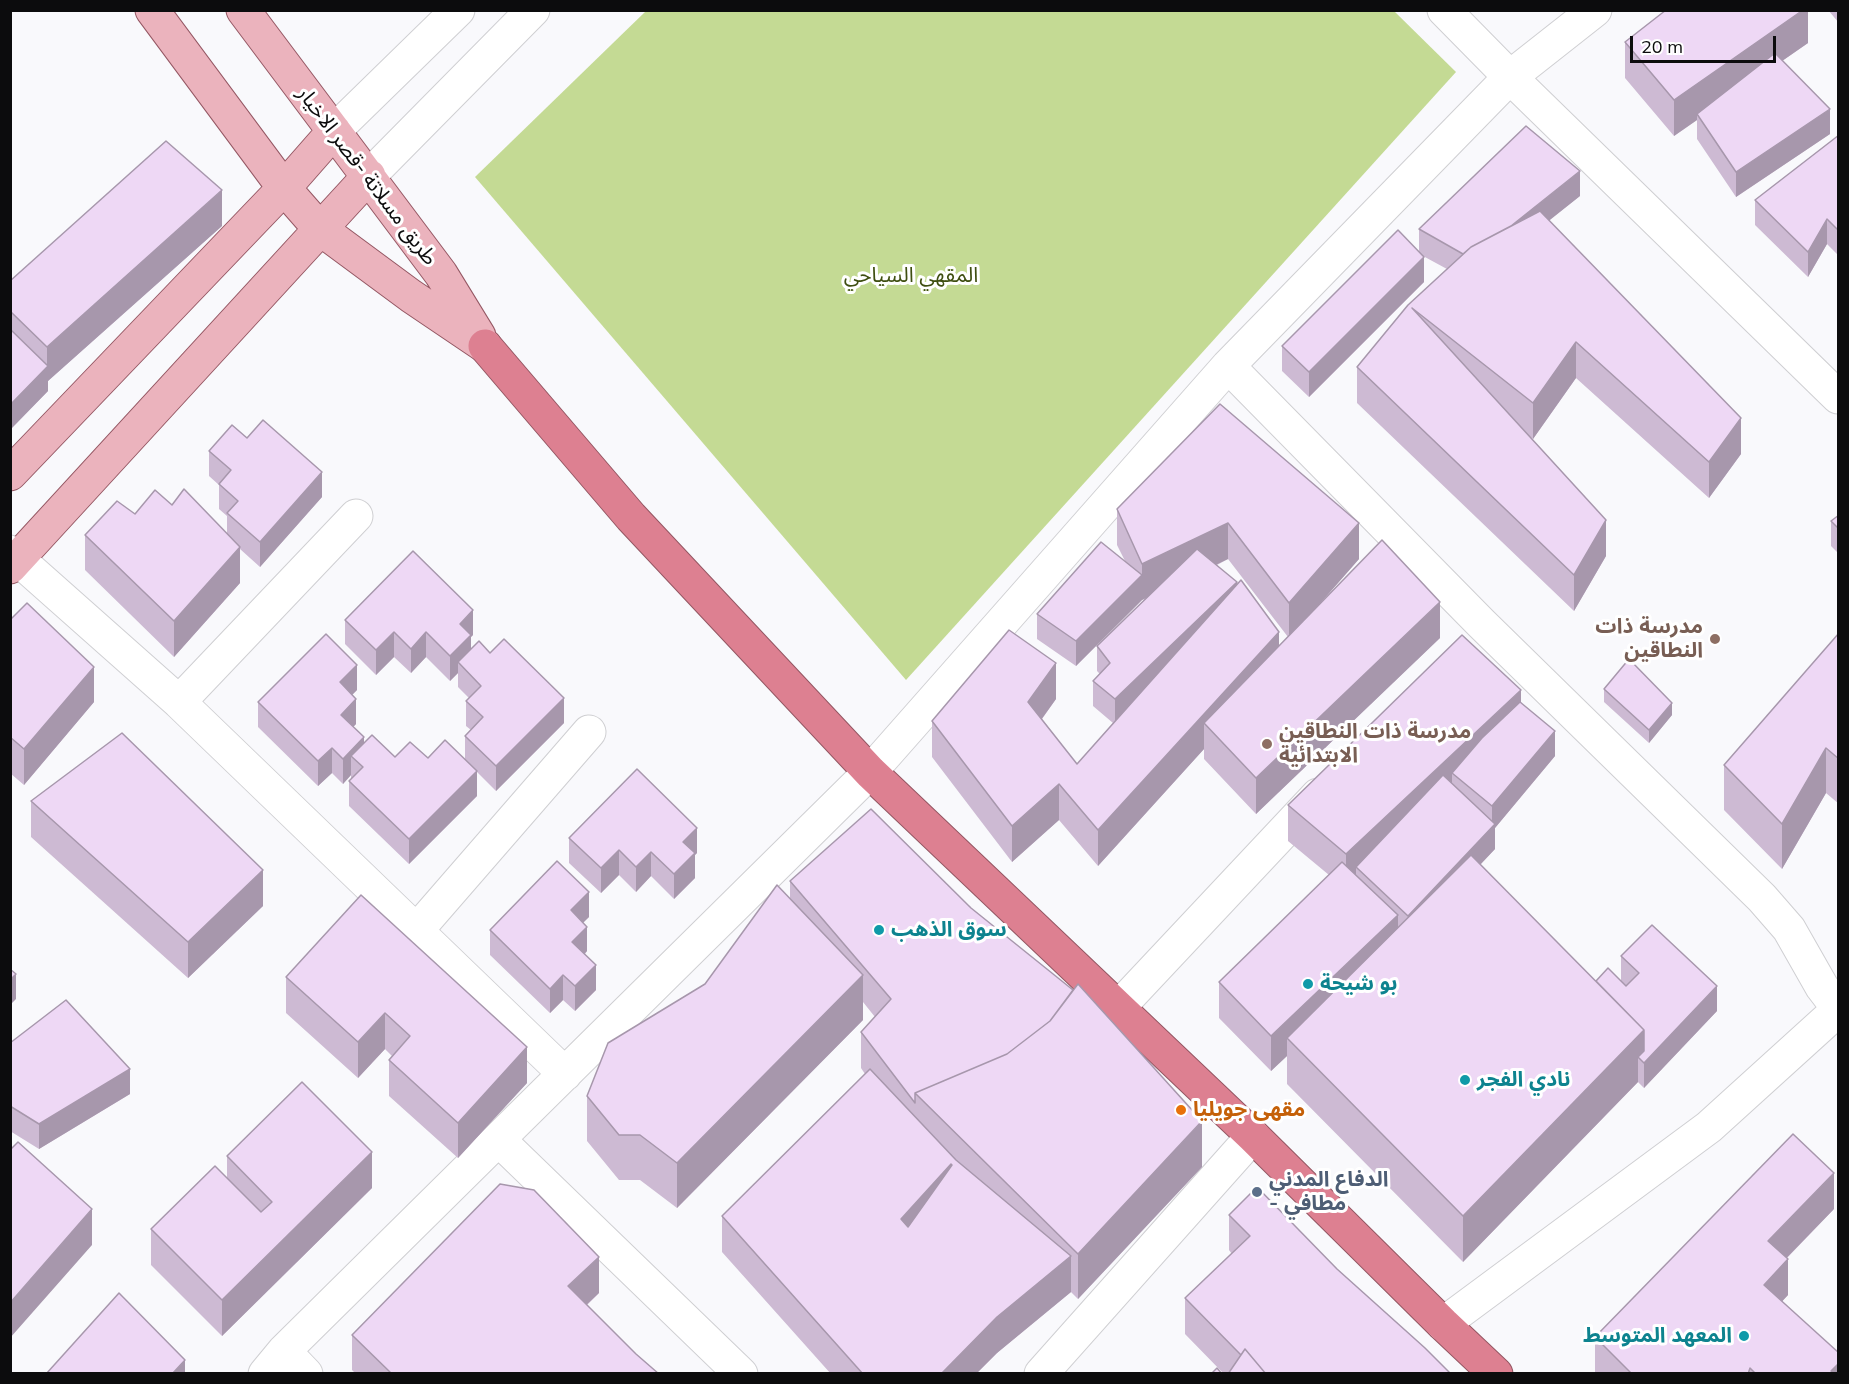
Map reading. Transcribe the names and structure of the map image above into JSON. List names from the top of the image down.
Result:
{
  "streets": {
    "main road": ["طريق مسلاتة -قصر الاخيار"]
  },
  "parks": ["المقهي السياحي"],
  "places": [
    "مدرسة ذات النطاقين",
    "مدرسة ذات النطاقين الابتدائية",
    "سوق الذهب",
    "بو شيحة",
    "نادي الفجر",
    "مقهى جويليا",
    "الدفاع المدني - مطافي",
    "المعهد المتوسط"
  ],
  "scale_bar": "20 m"
}
